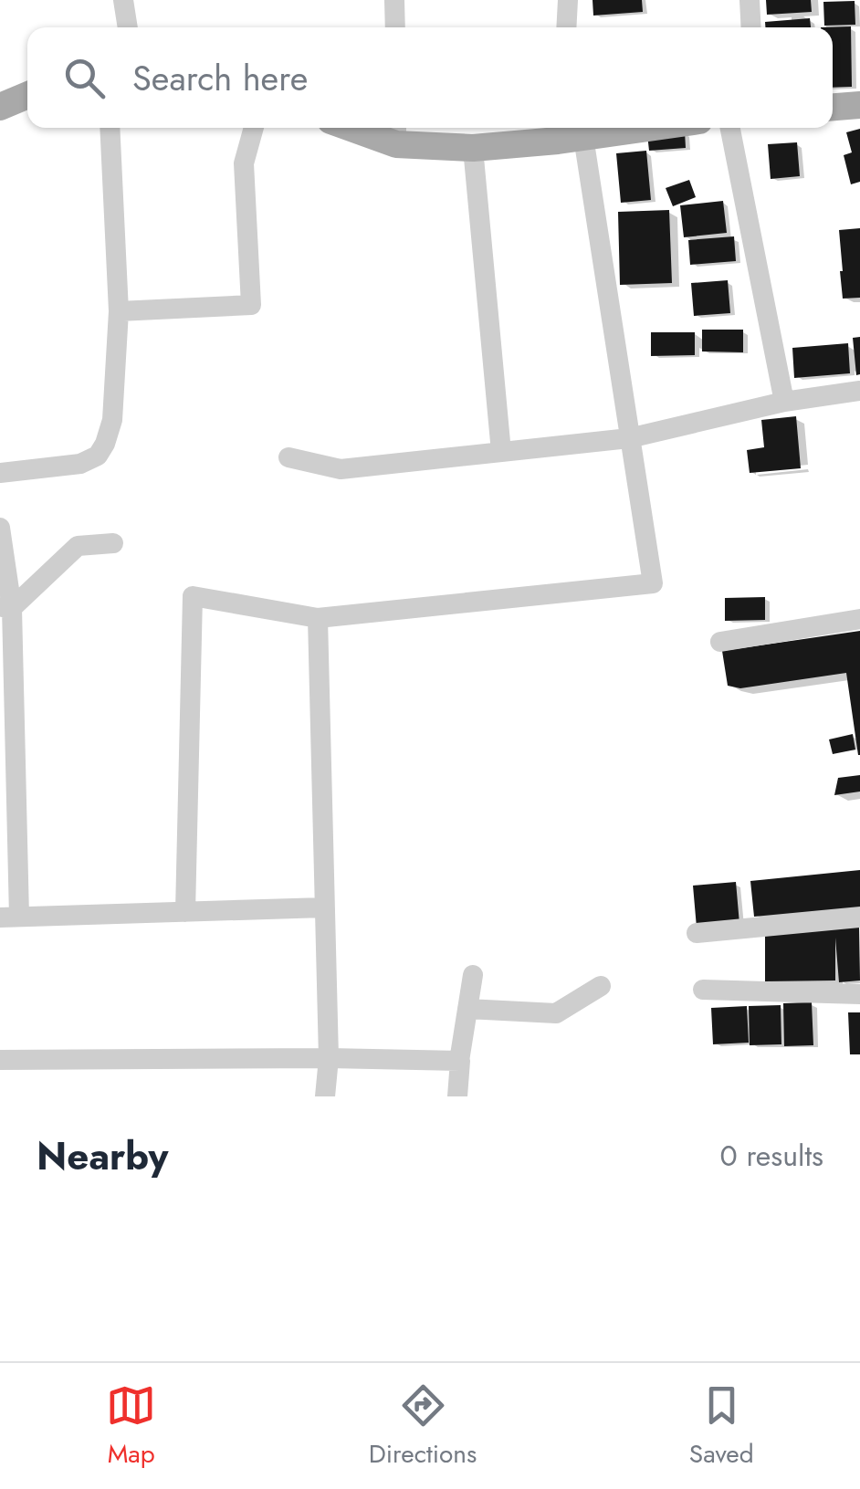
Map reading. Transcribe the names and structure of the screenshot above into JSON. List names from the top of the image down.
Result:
{
  "page": {
    "search": "Search here",
    "heading": ["Nearby", "0 results"],
    "nav": ["Map", "Directions", "Saved"]
  }
}
